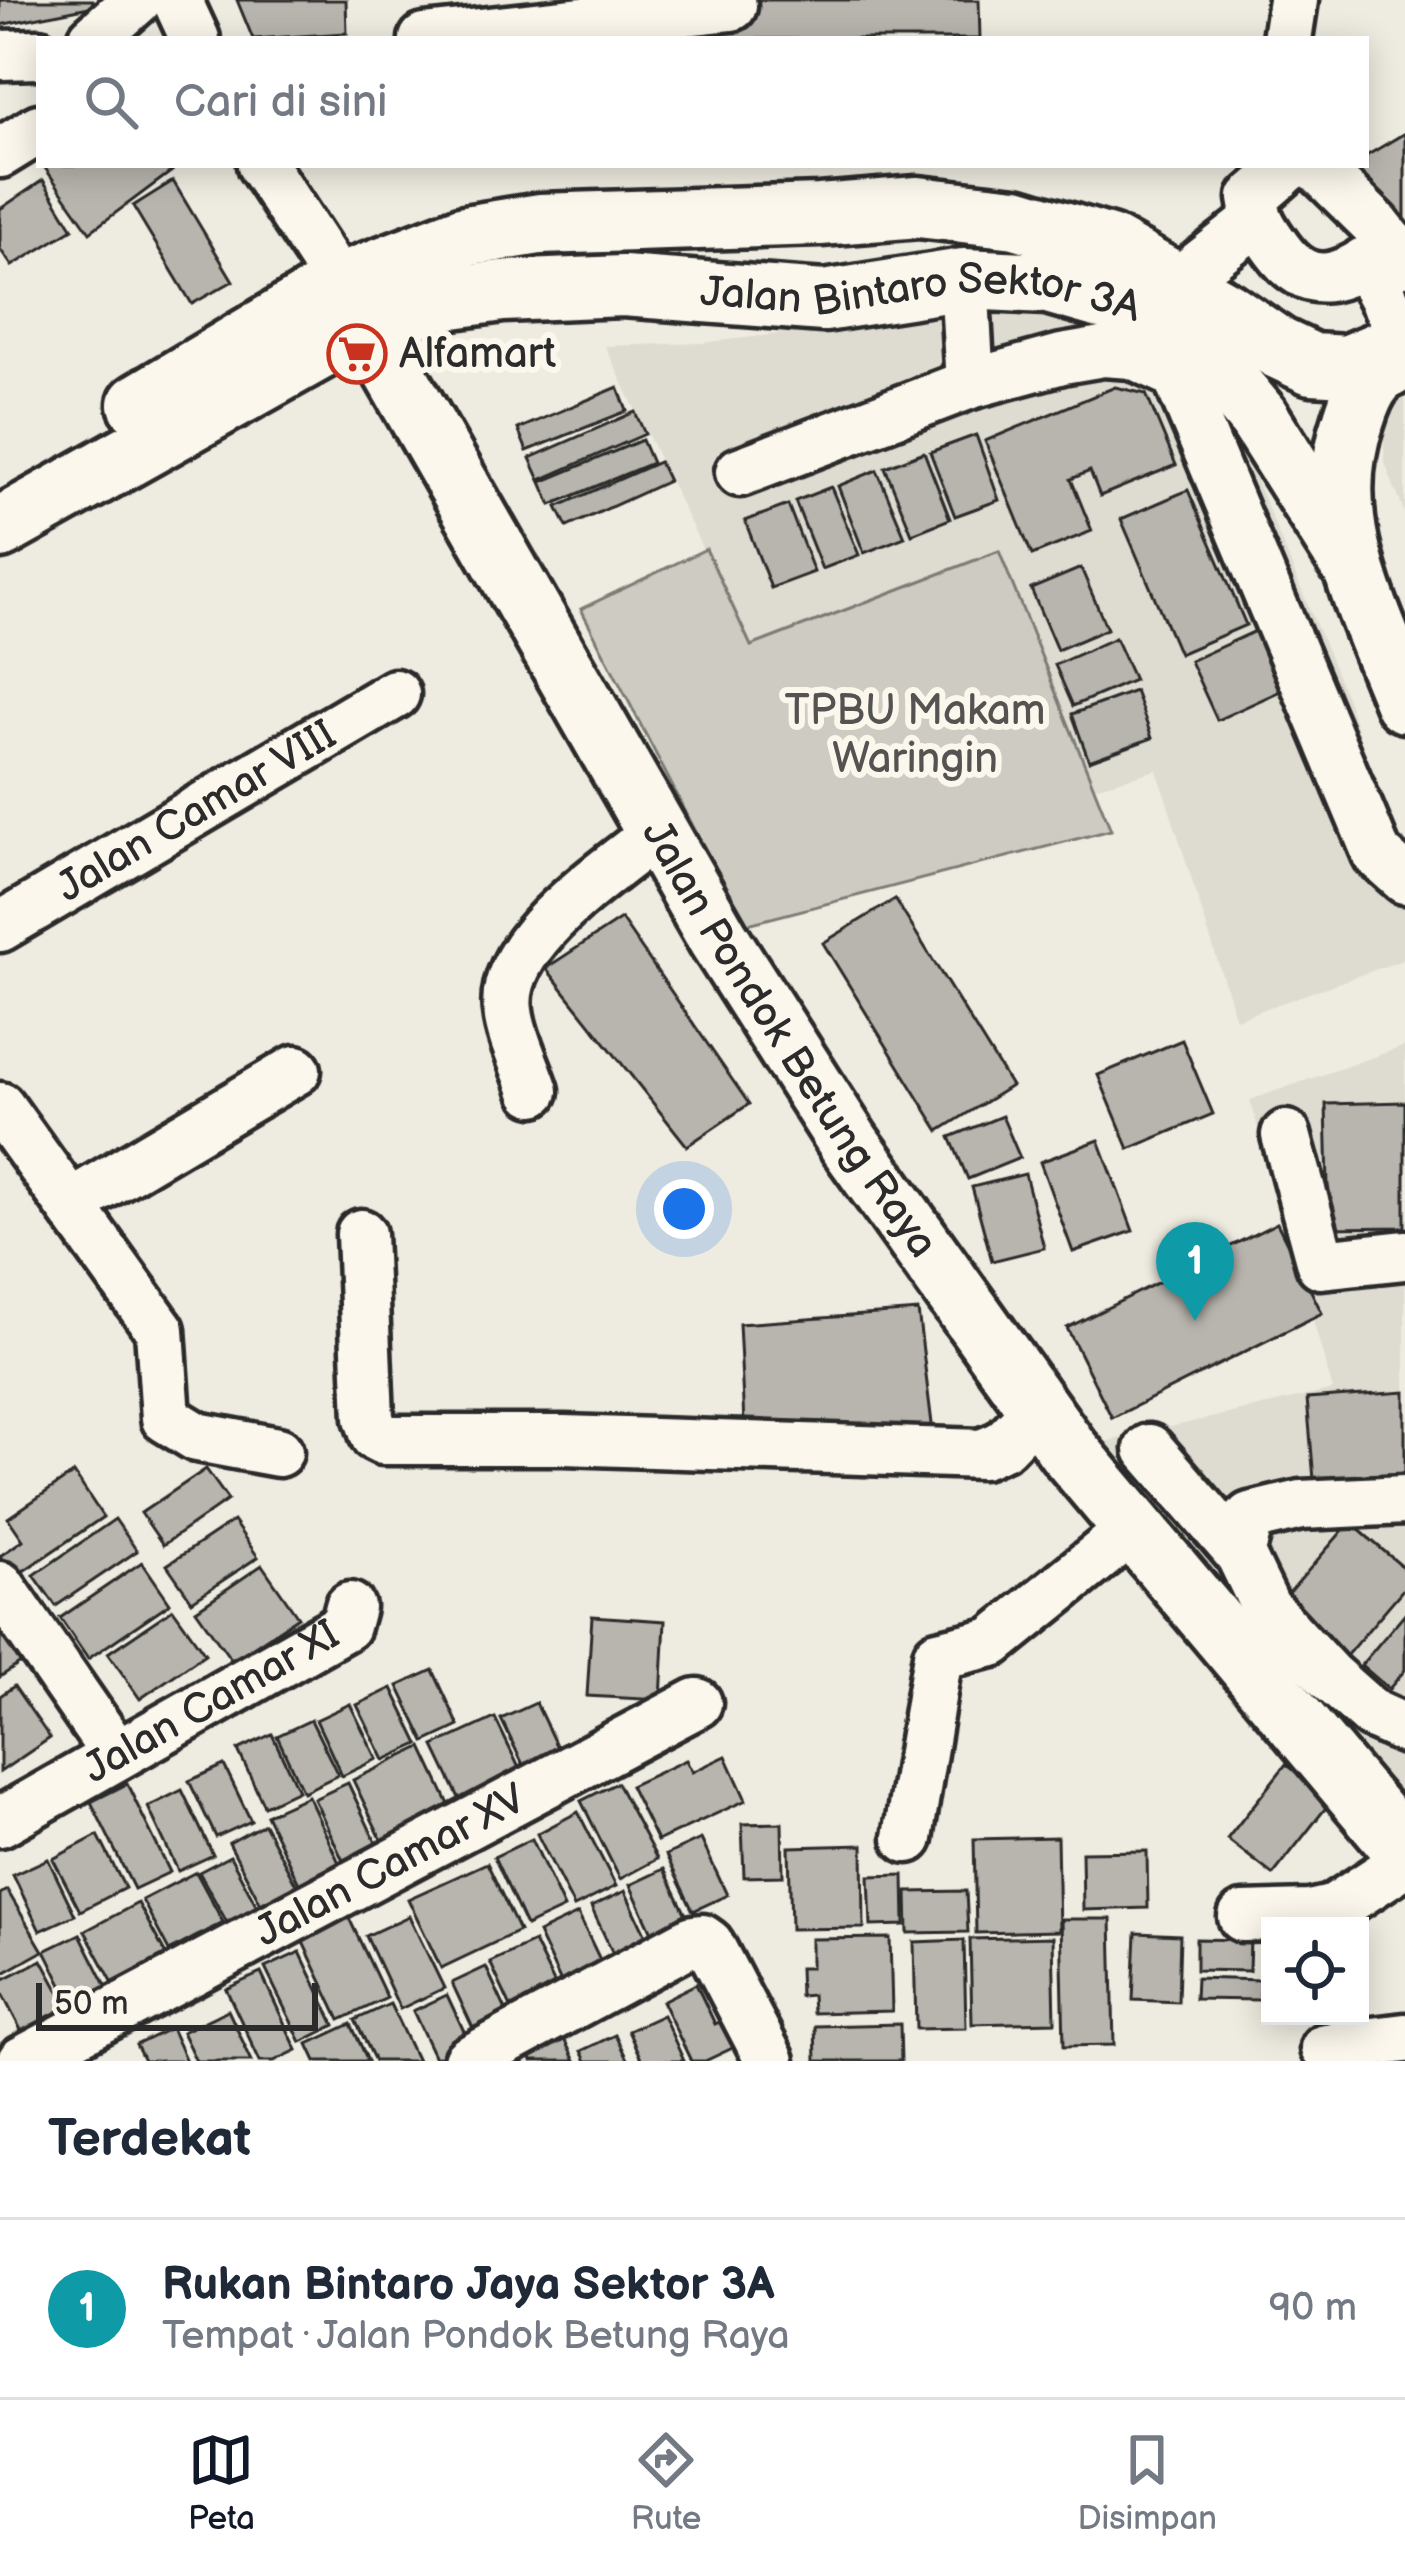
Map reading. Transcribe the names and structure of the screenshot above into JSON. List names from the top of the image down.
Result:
{
  "streets": {
    "main road": ["Jalan Bintaro Sektor 3A", "Jalan Pondok Betung Raya"],
    "street": ["Jalan Camar VIII", "Jalan Camar XI", "Jalan Camar XV"]
  },
  "crossings": [
    ["Jalan Bintaro Sektor 3A", "Jalan Pondok Betung Raya"]
  ],
  "parks": ["TPBU Makam Waringin"],
  "places": {
    "supermarket": ["Alfamart"]
  },
  "scale_bar": "50 m",
  "page": {
    "search": "Cari di sini",
    "pins": "1",
    "scale": "50 m",
    "heading": "Terdekat",
    "list": [
      {
        "mark": "1",
        "name": "Rukan Bintaro Jaya Sektor 3A",
        "note": "Tempat · Jalan Pondok Betung Raya",
        "value": "90 m"
      }
    ],
    "nav": ["Peta", "Rute", "Disimpan"]
  }
}
